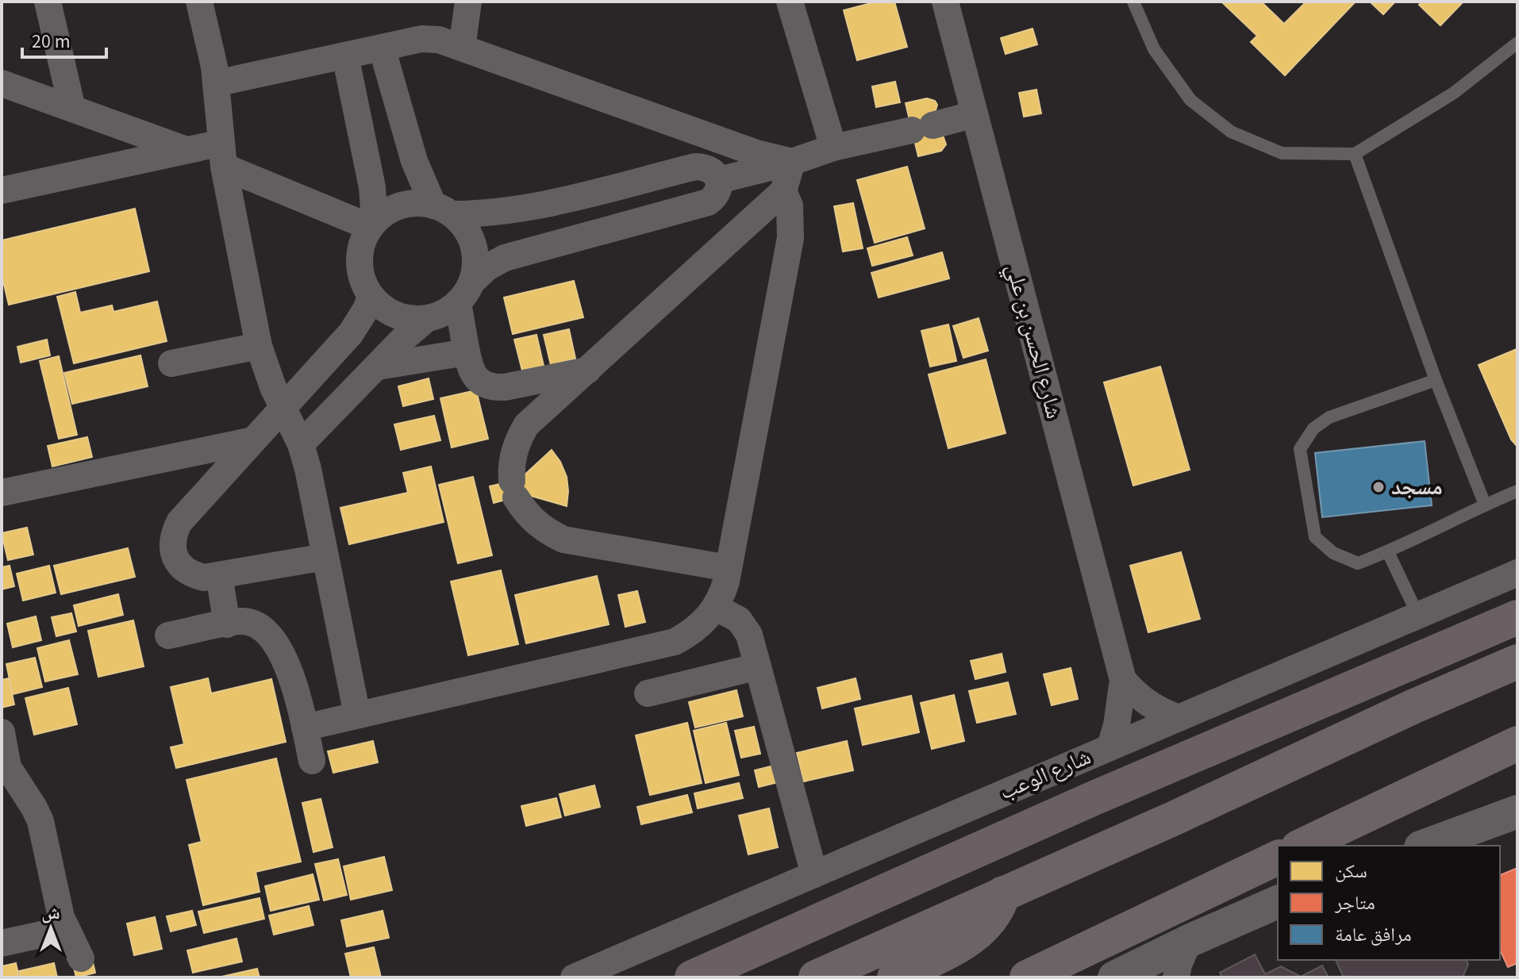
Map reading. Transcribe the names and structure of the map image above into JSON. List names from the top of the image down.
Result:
{
  "streets": {
    "street": ["شارع الحسن بن علي", "شارع الوعب"]
  },
  "crossings": [
    ["شارع الحسن بن علي", "شارع الوعب"]
  ],
  "places": ["مسجد"],
  "legend": ["سكن", "متاجر", "مرافق عامة"],
  "scale_bar": "20 m",
  "north": "top"
}
